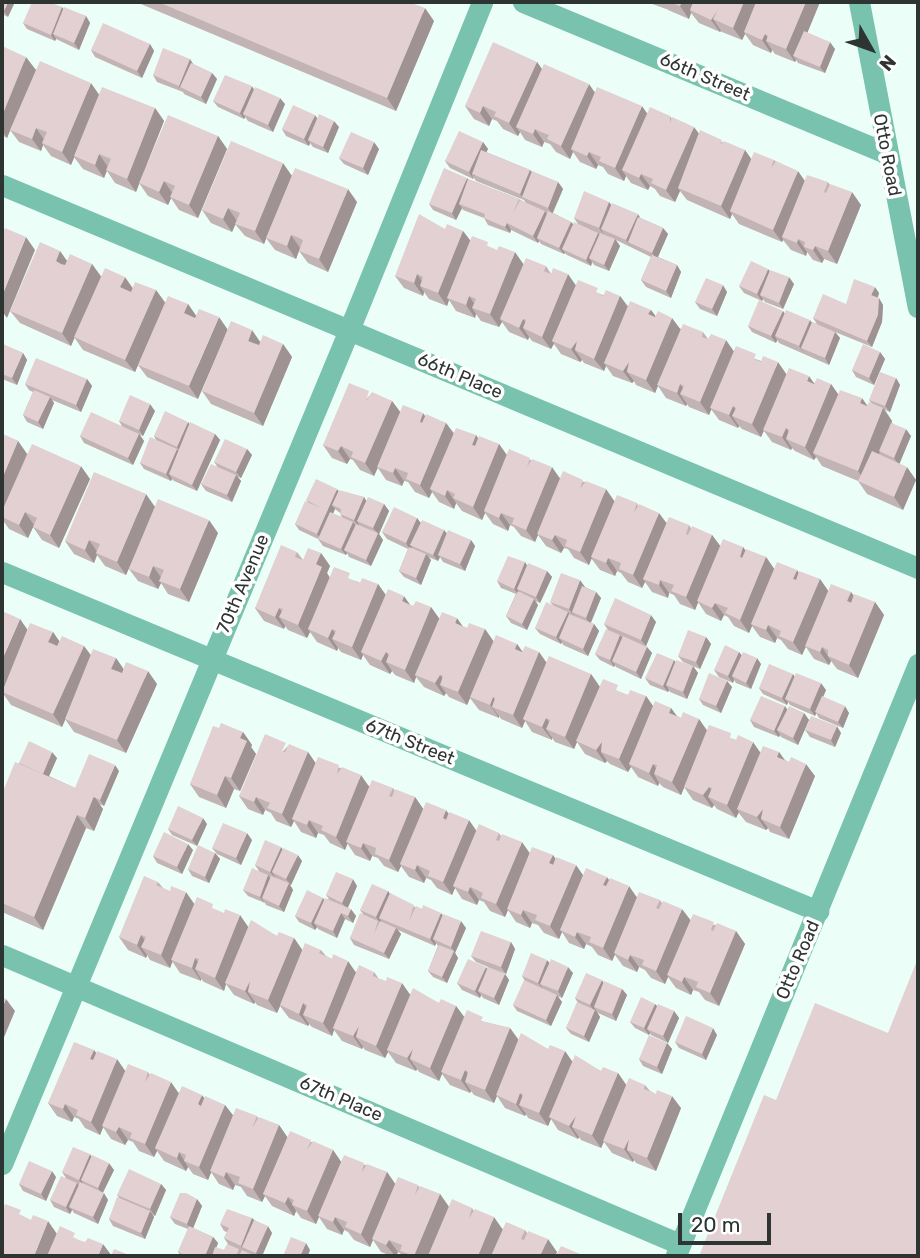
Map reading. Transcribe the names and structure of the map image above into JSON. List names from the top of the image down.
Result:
{
  "streets": {
    "street": [
      "66th Street",
      "Otto Road",
      "66th Place",
      "70th Avenue",
      "67th Street",
      "67th Place"
    ]
  },
  "crossings": [
    ["66th Street", "Otto Road"],
    ["Otto Road", "67th Street"],
    ["Otto Road", "67th Place"],
    ["66th Place", "70th Avenue"],
    ["70th Avenue", "67th Street"],
    ["70th Avenue", "67th Place"]
  ],
  "scale_bar": "20 m",
  "north": "bottom right"
}
